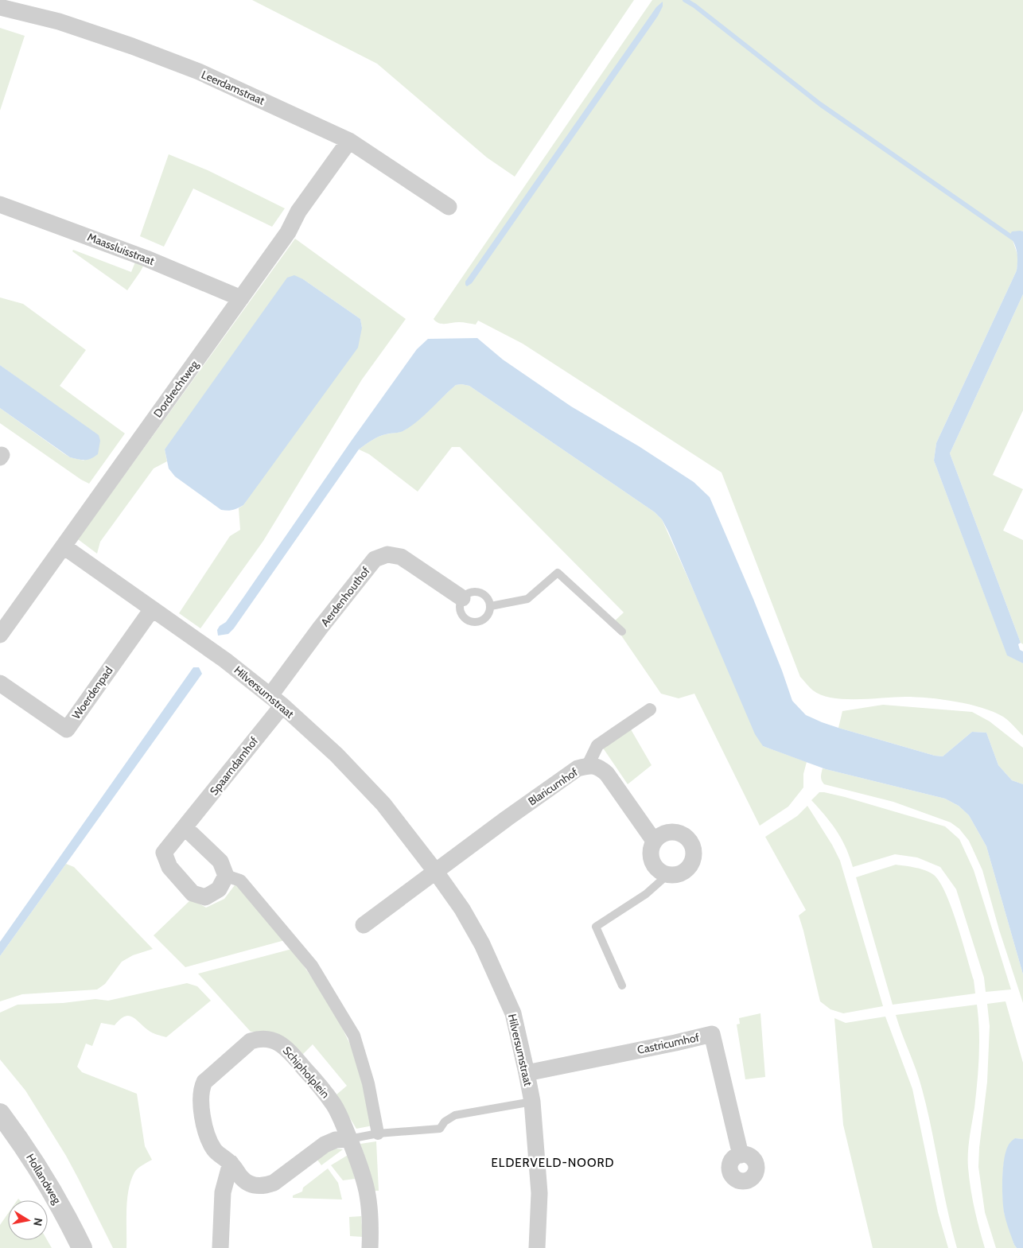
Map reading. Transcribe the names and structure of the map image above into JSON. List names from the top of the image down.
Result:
{
  "streets": {
    "street": [
      "Leerdamstraat",
      "Maassluisstraat",
      "Dordrechtweg",
      "Aerdenhouthof",
      "Hilversumstraat",
      "Woerdenpad",
      "Spaarndamhof",
      "Blaricumhof",
      "Castricumhof",
      "Schipholplein",
      "Hollandweg"
    ]
  },
  "crossings": [
    ["Leerdamstraat", "Dordrechtweg"],
    ["Maassluisstraat", "Dordrechtweg"],
    ["Dordrechtweg", "Hilversumstraat"],
    ["Aerdenhouthof", "Hilversumstraat"],
    ["Aerdenhouthof", "Spaarndamhof"],
    ["Hilversumstraat", "Woerdenpad"],
    ["Hilversumstraat", "Spaarndamhof"],
    ["Hilversumstraat", "Blaricumhof"],
    ["Hilversumstraat", "Castricumhof"]
  ],
  "districts": ["ELDERVELD-NOORD"],
  "north": "right"
}
